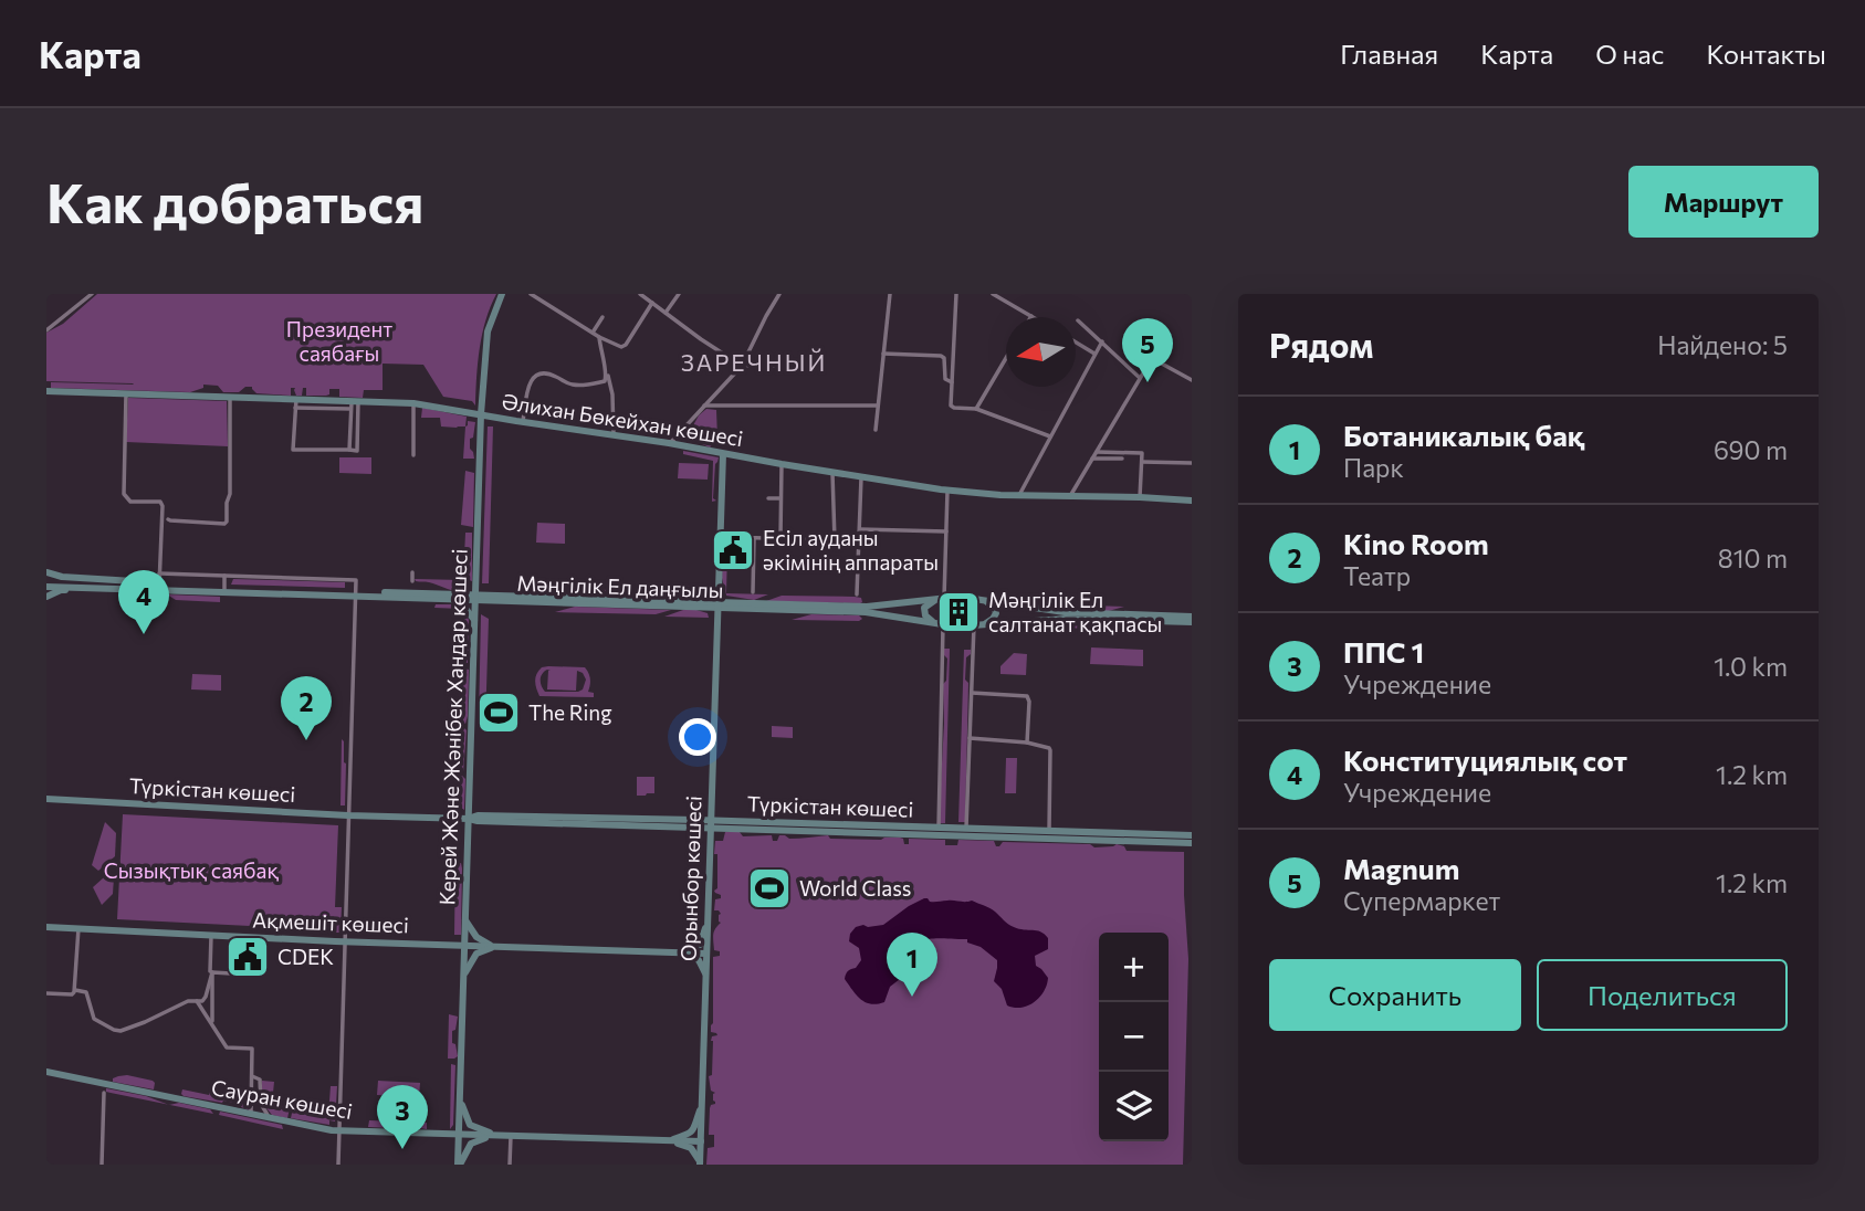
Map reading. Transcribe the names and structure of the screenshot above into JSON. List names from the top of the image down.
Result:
{
  "streets": {
    "main road": [
      "Әлихан Бөкейхан көшесі",
      "Мәңгілік Ел даңғылы",
      "Керей Және Жәнібек Хандар көшесі",
      "Түркістан көшесі",
      "Орынбор көшесі",
      "Ақмешіт көшесі",
      "Сауран көшесі"
    ]
  },
  "crossings": [
    ["Әлихан Бөкейхан көшесі", "Керей Және Жәнібек Хандар көшесі"],
    ["Әлихан Бөкейхан көшесі", "Орынбор көшесі"],
    ["Мәңгілік Ел даңғылы", "Керей Және Жәнібек Хандар көшесі"],
    ["Мәңгілік Ел даңғылы", "Орынбор көшесі"],
    ["Керей Және Жәнібек Хандар көшесі", "Түркістан көшесі"],
    ["Керей Және Жәнібек Хандар көшесі", "Орынбор көшесі"],
    ["Керей Және Жәнібек Хандар көшесі", "Ақмешіт көшесі"],
    ["Керей Және Жәнібек Хандар көшесі", "Сауран көшесі"],
    ["Түркістан көшесі", "Орынбор көшесі"],
    ["Орынбор көшесі", "Ақмешіт көшесі"],
    ["Орынбор көшесі", "Сауран көшесі"],
    ["Ақмешіт көшесі", "Сауран көшесі"]
  ],
  "districts": ["ЗАРЕЧНЫЙ"],
  "parks": ["Президент саябағы", "Сызықтық саябақ"],
  "places": {
    "public building": ["Есіл ауданы әкімінің аппараты", "CDEK"],
    "building": ["Мәңгілік Ел салтанат қақпасы"],
    "sports": ["The Ring", "World Class"]
  },
  "north": "left",
  "page": {
    "header": "Карта",
    "nav": [
      "Главная",
      "Карта",
      "О нас",
      "Контакты"
    ],
    "buttons": [
      "Маршрут",
      ["Сохранить", "Поделиться"]
    ],
    "title": "Как добраться",
    "heading": ["Рядом", "Найдено: 5"],
    "pins": [
      "5",
      "4",
      "2",
      "1",
      "3"
    ],
    "list": [
      {
        "mark": "1",
        "name": "Ботаникалық бақ",
        "note": "Парк",
        "value": "690 m"
      },
      {
        "mark": "2",
        "name": "Kino Room",
        "note": "Театр",
        "value": "810 m"
      },
      {
        "mark": "3",
        "name": "ППС 1",
        "note": "Учреждение",
        "value": "1.0 km"
      },
      {
        "mark": "4",
        "name": "Конституциялық сот",
        "note": "Учреждение",
        "value": "1.2 km"
      },
      {
        "mark": "5",
        "name": "Magnum",
        "note": "Супермаркет",
        "value": "1.2 km"
      }
    ],
    "map_buttons": ["+", "−"]
  }
}
